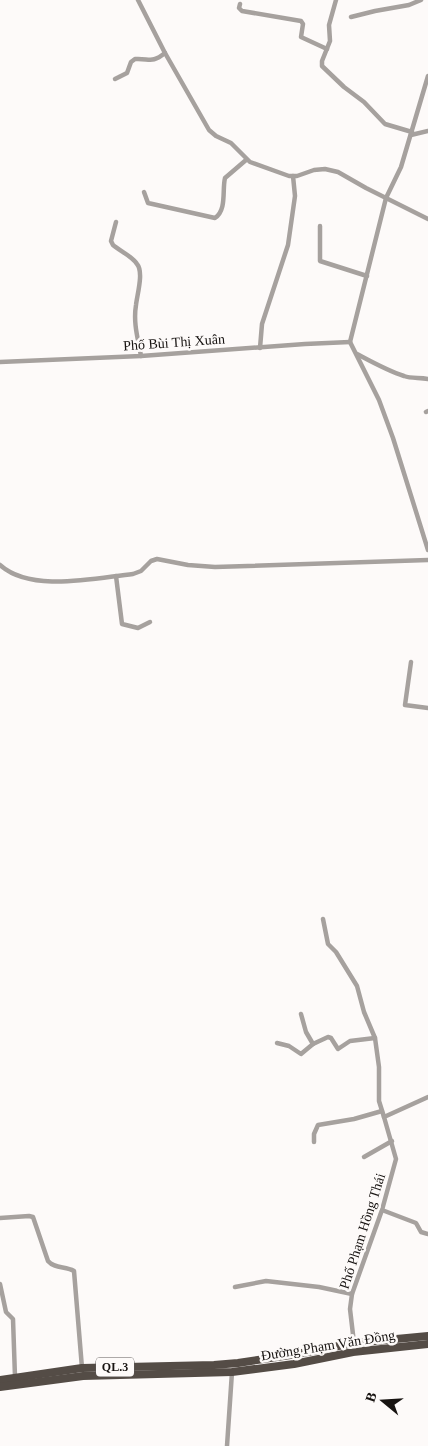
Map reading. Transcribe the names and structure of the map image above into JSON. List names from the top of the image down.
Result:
{
  "streets": {
    "highway": ["Đường Phạm Văn Đồng", "QL.3"],
    "street": ["Phố Bùi Thị Xuân", "Phố Phạm Hồng Thái"]
  },
  "crossings": [
    ["Phố Phạm Hồng Thái", "Đường Phạm Văn Đồng"],
    ["Đường Phạm Văn Đồng", "QL.3"]
  ],
  "north": "left"
}
